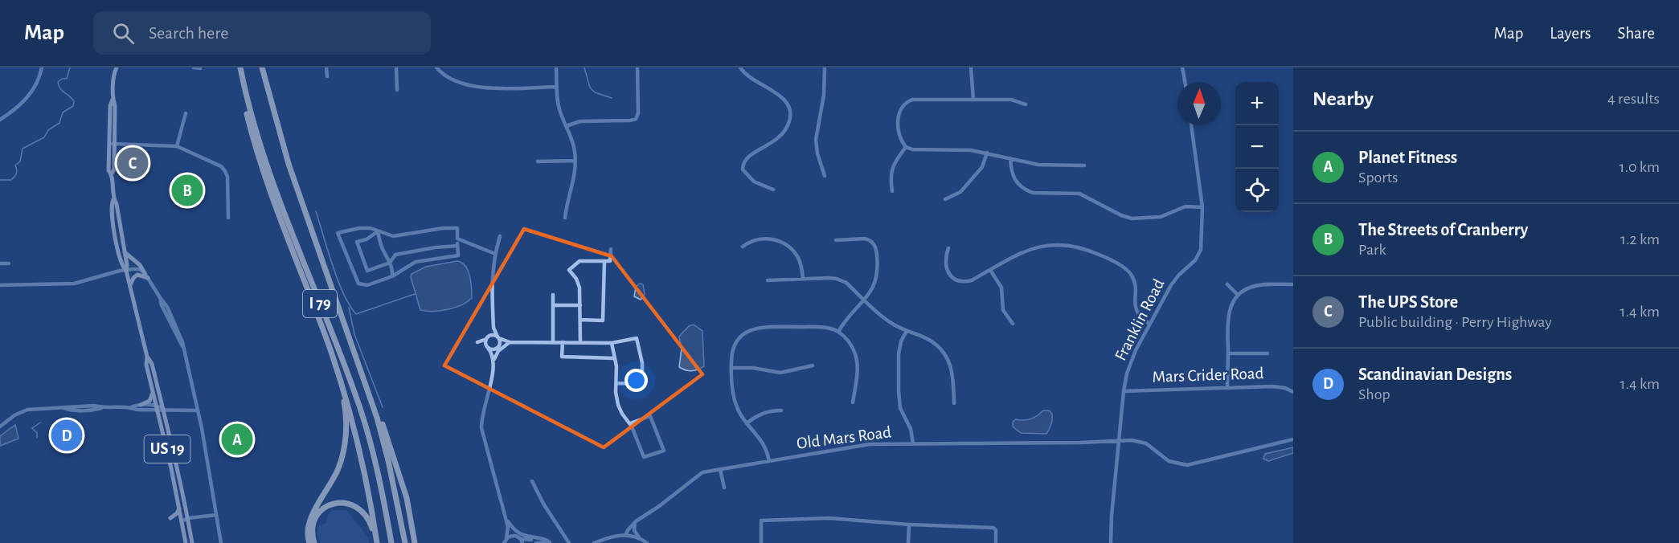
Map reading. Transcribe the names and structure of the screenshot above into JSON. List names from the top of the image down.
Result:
{
  "streets": {
    "highway": ["I 79"],
    "main road": ["US 19"],
    "street": ["Franklin Road", "Mars Crider Road", "Old Mars Road"]
  },
  "crossings": [
    ["Franklin Road", "Mars Crider Road"],
    ["Franklin Road", "Old Mars Road"]
  ],
  "north": "top",
  "page": {
    "header": "Map",
    "search": "Search here",
    "nav": ["Map", "Layers", "Share"],
    "heading": ["Nearby", "4 results"],
    "map_buttons": ["+", "−"],
    "list": [
      {
        "mark": "A",
        "name": "Planet Fitness",
        "note": "Sports",
        "value": "1.0 km"
      },
      {
        "mark": "B",
        "name": "The Streets of Cranberry",
        "note": "Park",
        "value": "1.2 km"
      },
      {
        "mark": "C",
        "name": "The UPS Store",
        "note": "Public building · Perry Highway",
        "value": "1.4 km"
      },
      {
        "mark": "D",
        "name": "Scandinavian Designs",
        "note": "Shop",
        "value": "1.4 km"
      }
    ],
    "pins": [
      "C",
      "B",
      "D",
      "A"
    ]
  }
}
